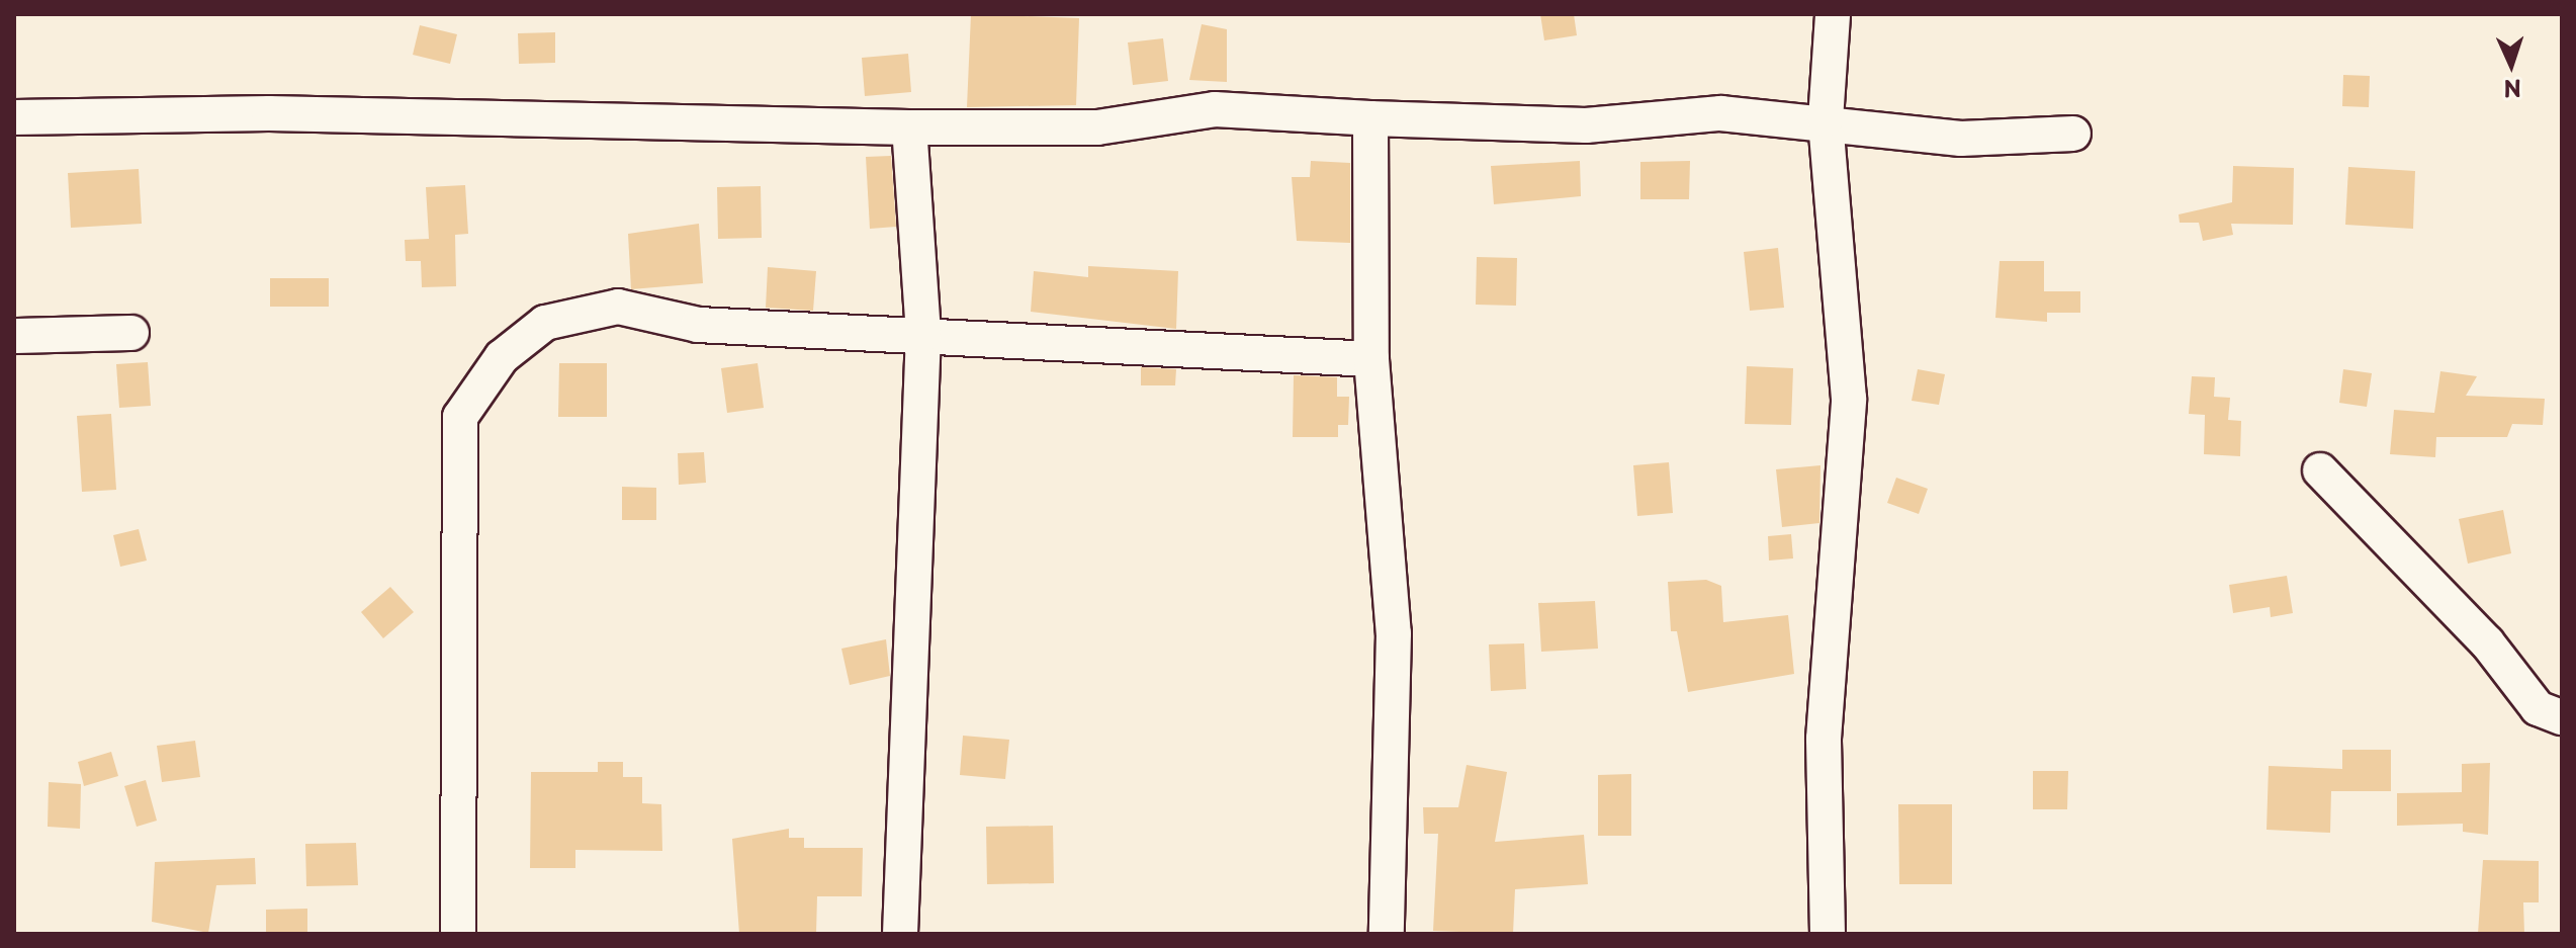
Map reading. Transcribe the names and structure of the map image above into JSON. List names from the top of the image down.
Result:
{
  "north": "bottom"
}
